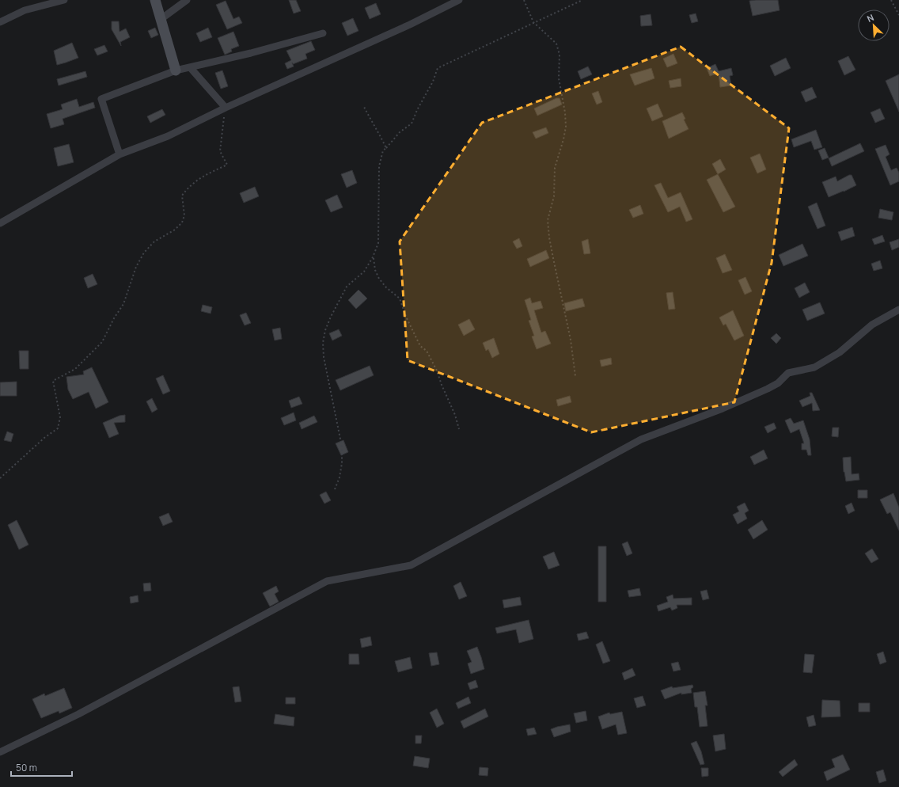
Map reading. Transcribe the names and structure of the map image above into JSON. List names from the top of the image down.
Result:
{
  "scale_bar": "50 m",
  "north": "top left"
}
